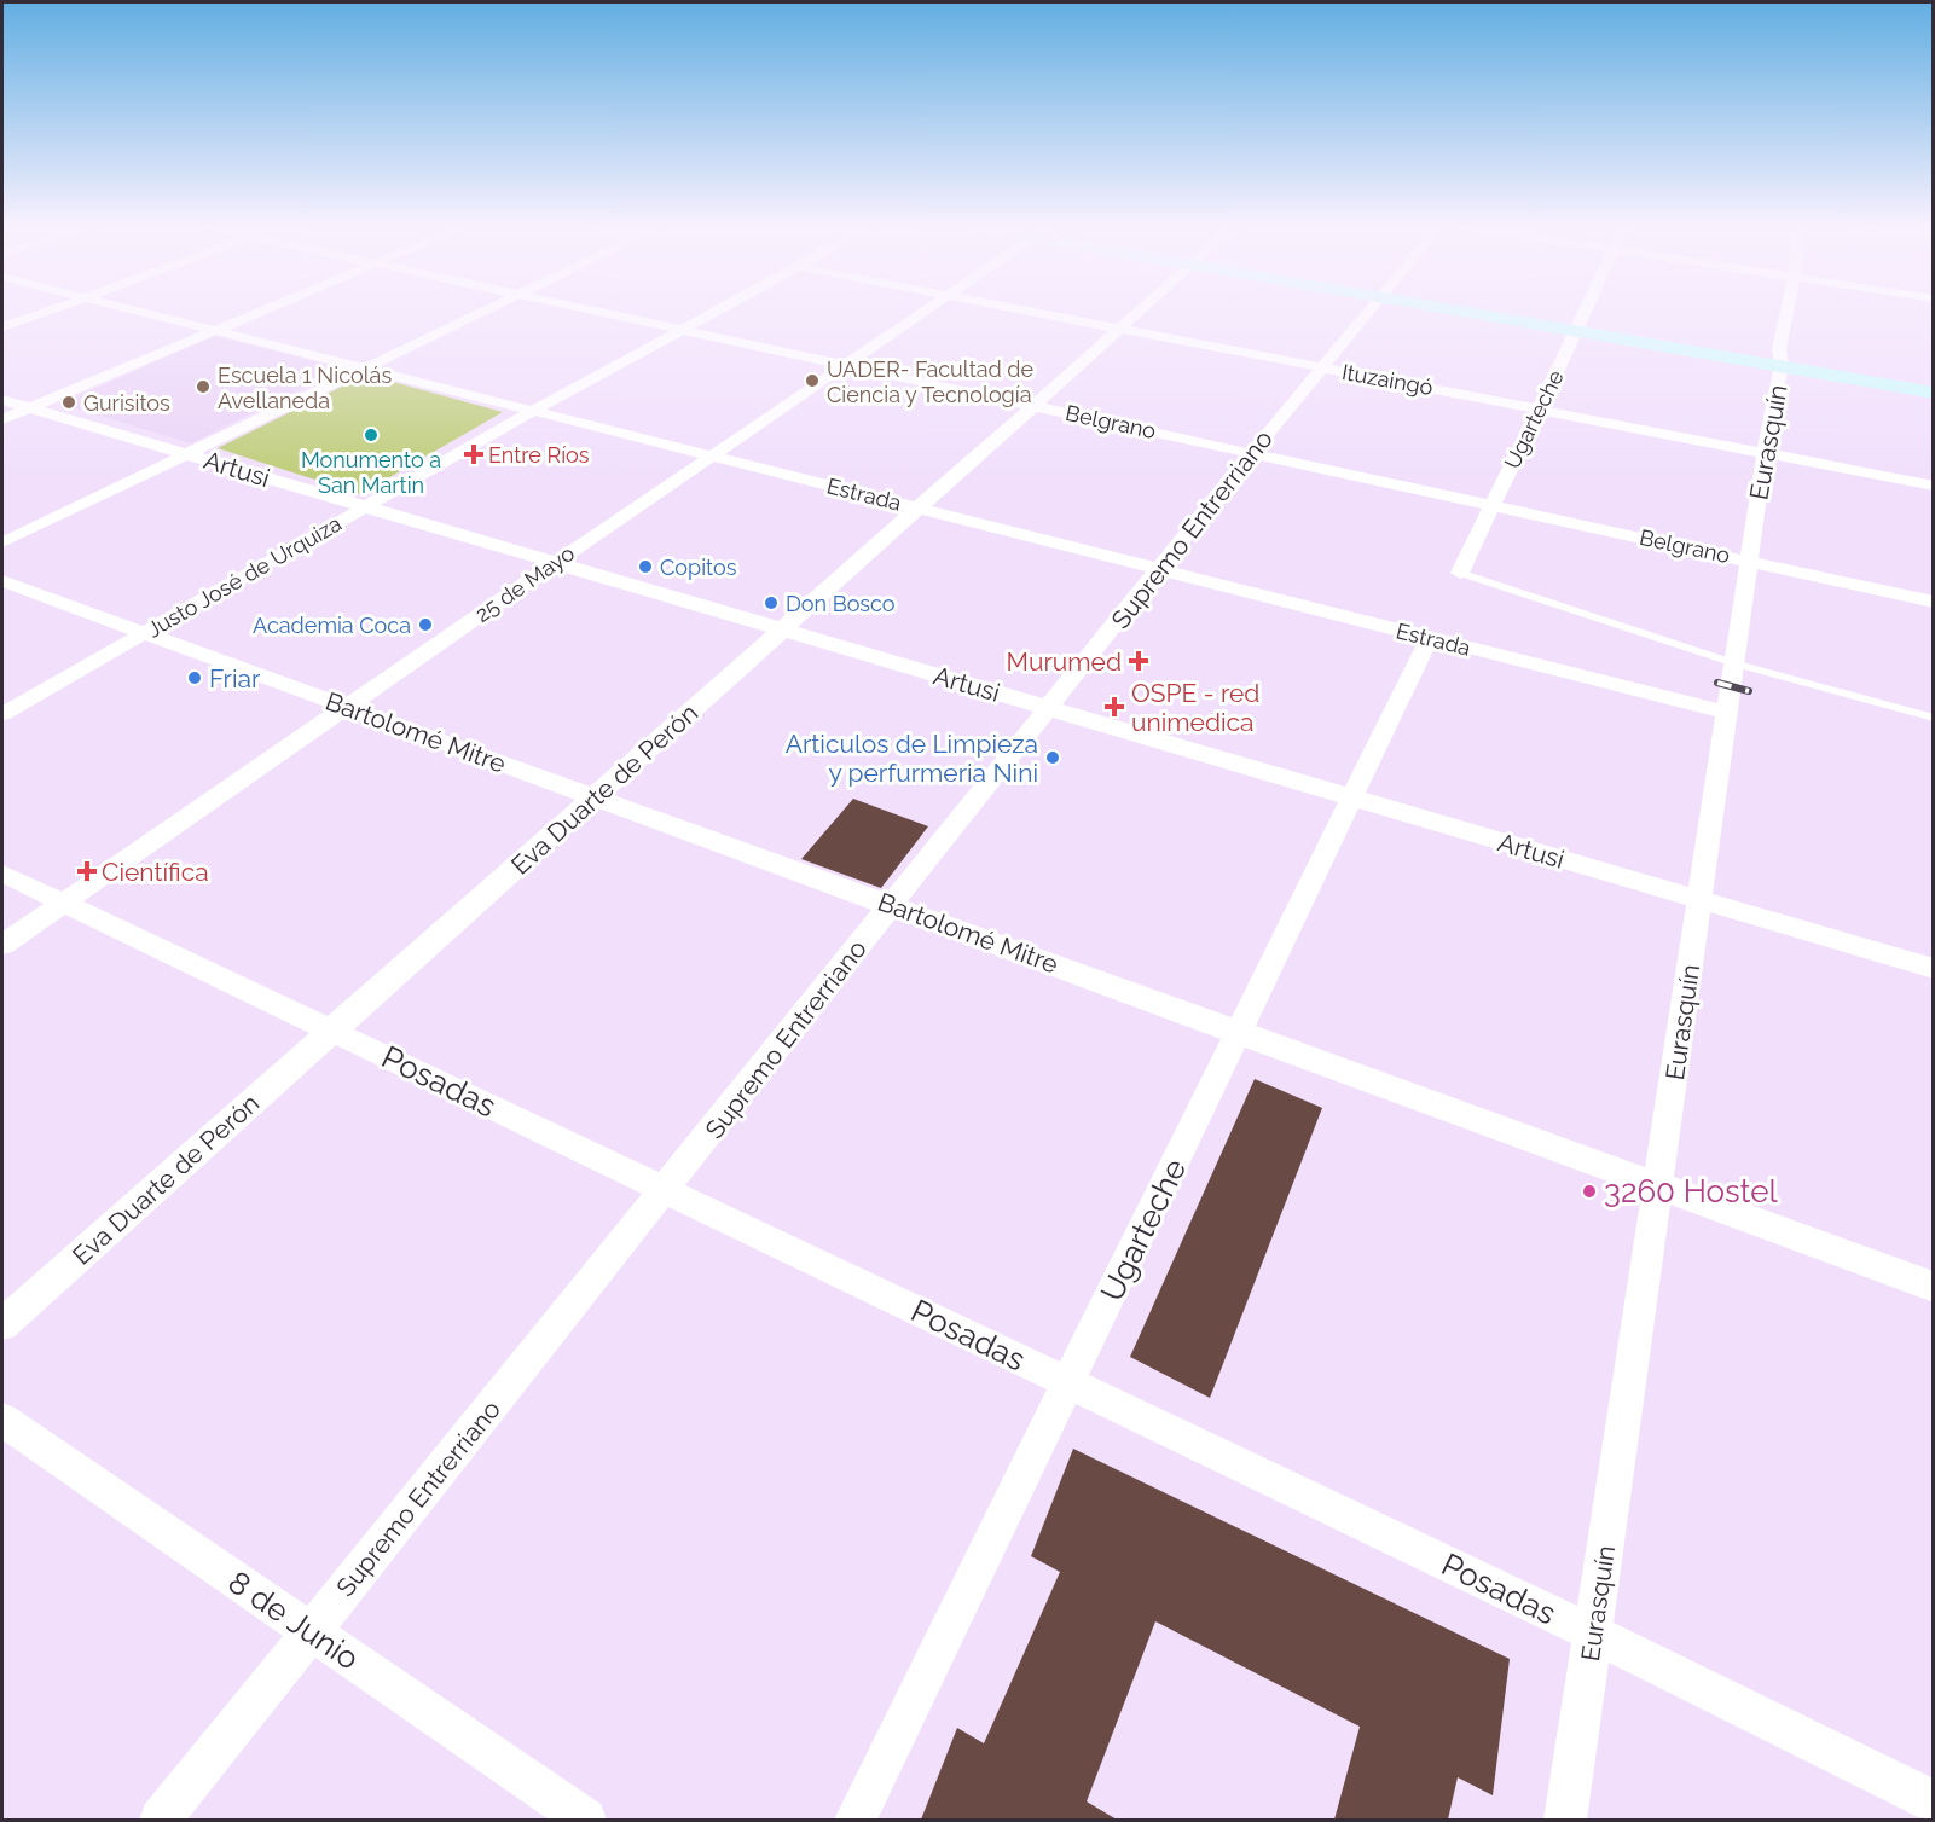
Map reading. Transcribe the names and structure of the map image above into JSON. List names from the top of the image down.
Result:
{
  "streets": {
    "street": [
      "Ituzaingó",
      "Ugarteche",
      "Belgrano",
      "Eurasquín",
      "Artusi",
      "Estrada",
      "Supremo Entrerriano",
      "Justo José de Urquiza",
      "25 de Mayo",
      "Bartolomé Mitre",
      "Eva Duarte de Perón",
      "Posadas",
      "8 de Junio"
    ]
  },
  "crossings": [
    ["Ituzaingó", "Ugarteche"],
    ["Ituzaingó", "Eurasquín"],
    ["Ituzaingó", "Supremo Entrerriano"],
    ["Ituzaingó", "Eva Duarte de Perón"],
    ["Ugarteche", "Belgrano"],
    ["Ugarteche", "Artusi"],
    ["Ugarteche", "Estrada"],
    ["Ugarteche", "Bartolomé Mitre"],
    ["Ugarteche", "Posadas"],
    ["Belgrano", "Eurasquín"],
    ["Belgrano", "Supremo Entrerriano"],
    ["Belgrano", "Justo José de Urquiza"],
    ["Belgrano", "25 de Mayo"],
    ["Belgrano", "Eva Duarte de Perón"],
    ["Eurasquín", "Artusi"],
    ["Eurasquín", "Estrada"],
    ["Eurasquín", "Bartolomé Mitre"],
    ["Eurasquín", "Posadas"],
    ["Artusi", "Supremo Entrerriano"],
    ["Artusi", "Justo José de Urquiza"],
    ["Artusi", "25 de Mayo"],
    ["Artusi", "Eva Duarte de Perón"],
    ["Estrada", "Supremo Entrerriano"],
    ["Estrada", "Justo José de Urquiza"],
    ["Estrada", "25 de Mayo"],
    ["Estrada", "Eva Duarte de Perón"],
    ["Supremo Entrerriano", "Bartolomé Mitre"],
    ["Supremo Entrerriano", "Posadas"],
    ["Supremo Entrerriano", "8 de Junio"],
    ["Justo José de Urquiza", "Bartolomé Mitre"],
    ["25 de Mayo", "Bartolomé Mitre"],
    ["25 de Mayo", "Posadas"],
    ["Bartolomé Mitre", "Eva Duarte de Perón"],
    ["Eva Duarte de Perón", "Posadas"]
  ],
  "places": {
    "other": [
      "UADER- Facultad de Ciencia y Tecnología",
      "Escuela 1 Nicolás Avellaneda",
      "Gurisitos",
      "Monumento a San Martin",
      "Copitos",
      "Don Bosco",
      "Academia Coca",
      "Friar",
      "Articulos de Limpieza y perfurmeria Nini",
      "3260 Hostel"
    ],
    "health": [
      "Entre Ríos",
      "Murumed",
      "OSPE - red unimedica",
      "Científica"
    ]
  }
}
